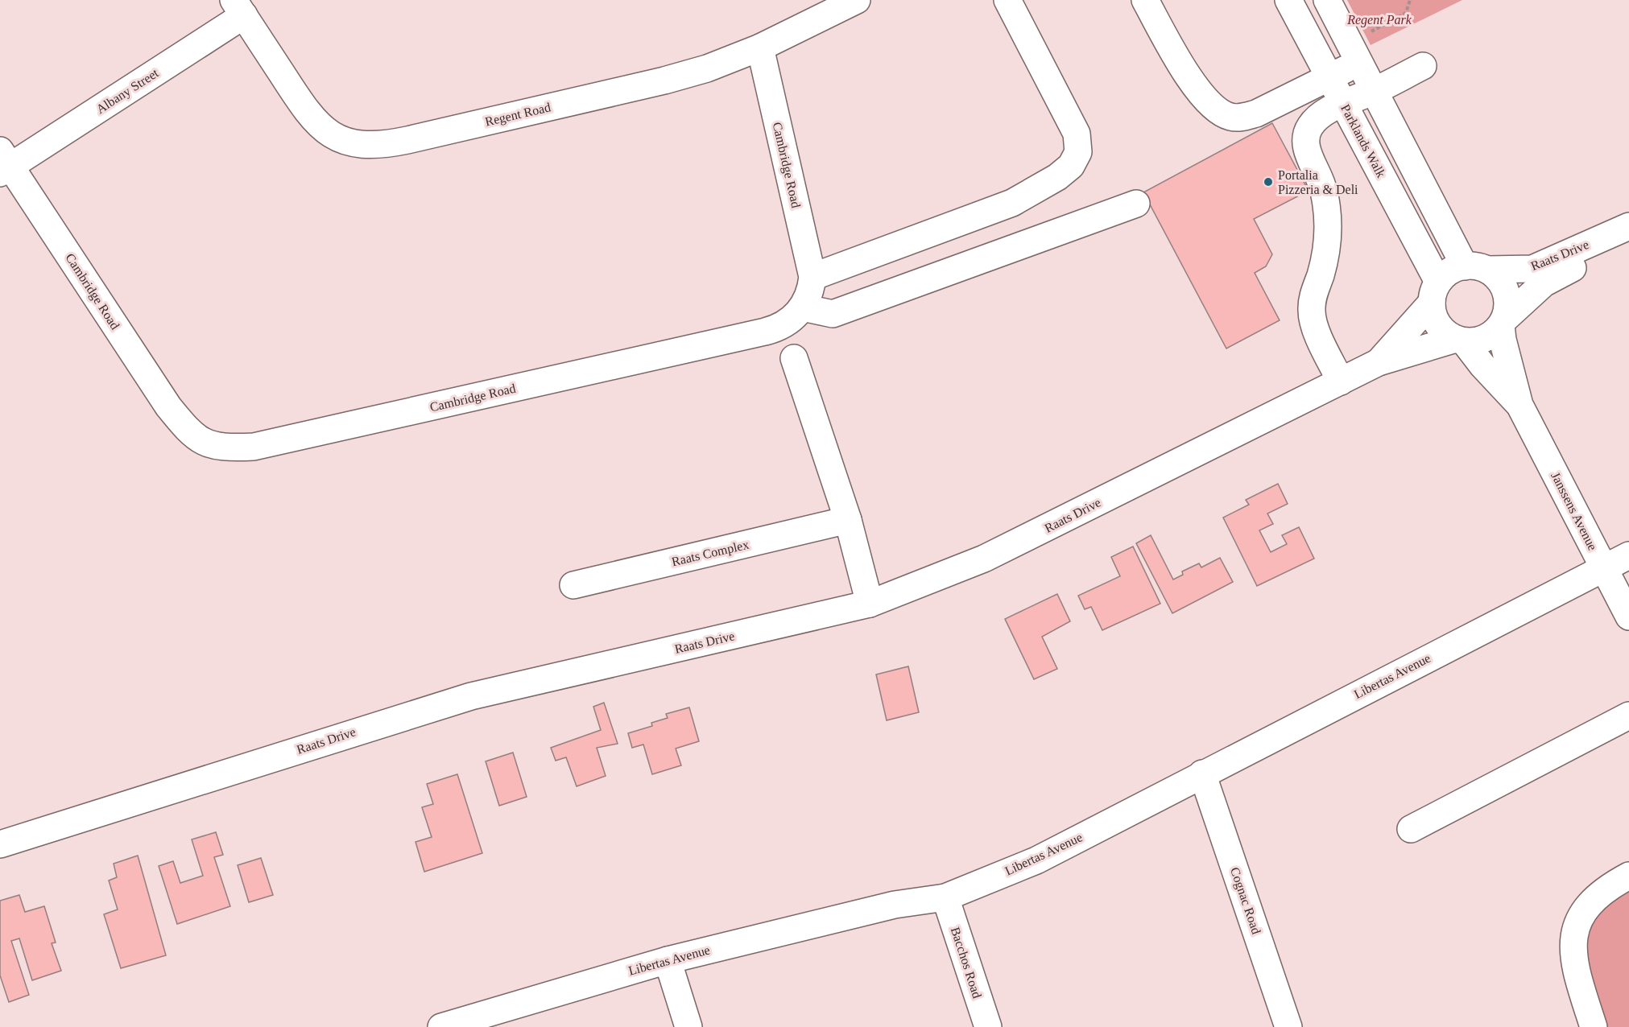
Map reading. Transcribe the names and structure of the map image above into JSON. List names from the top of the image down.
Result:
{
  "streets": {
    "street": [
      "Albany Street",
      "Regent Road",
      "Parklands Walk",
      "Cambridge Road",
      "Raats Drive",
      "Janssens Avenue",
      "Raats Complex",
      "Libertas Avenue",
      "Cognac Road",
      "Bacchos Road"
    ]
  },
  "crossings": [
    ["Albany Street", "Regent Road"],
    ["Albany Street", "Cambridge Road"],
    ["Regent Road", "Cambridge Road"],
    ["Parklands Walk", "Raats Drive"],
    ["Parklands Walk", "Janssens Avenue"],
    ["Raats Drive", "Janssens Avenue"],
    ["Janssens Avenue", "Libertas Avenue"],
    ["Libertas Avenue", "Cognac Road"],
    ["Libertas Avenue", "Bacchos Road"]
  ],
  "parks": ["Regent Park"],
  "places": ["Portalia Pizzeria & Deli"]
}
